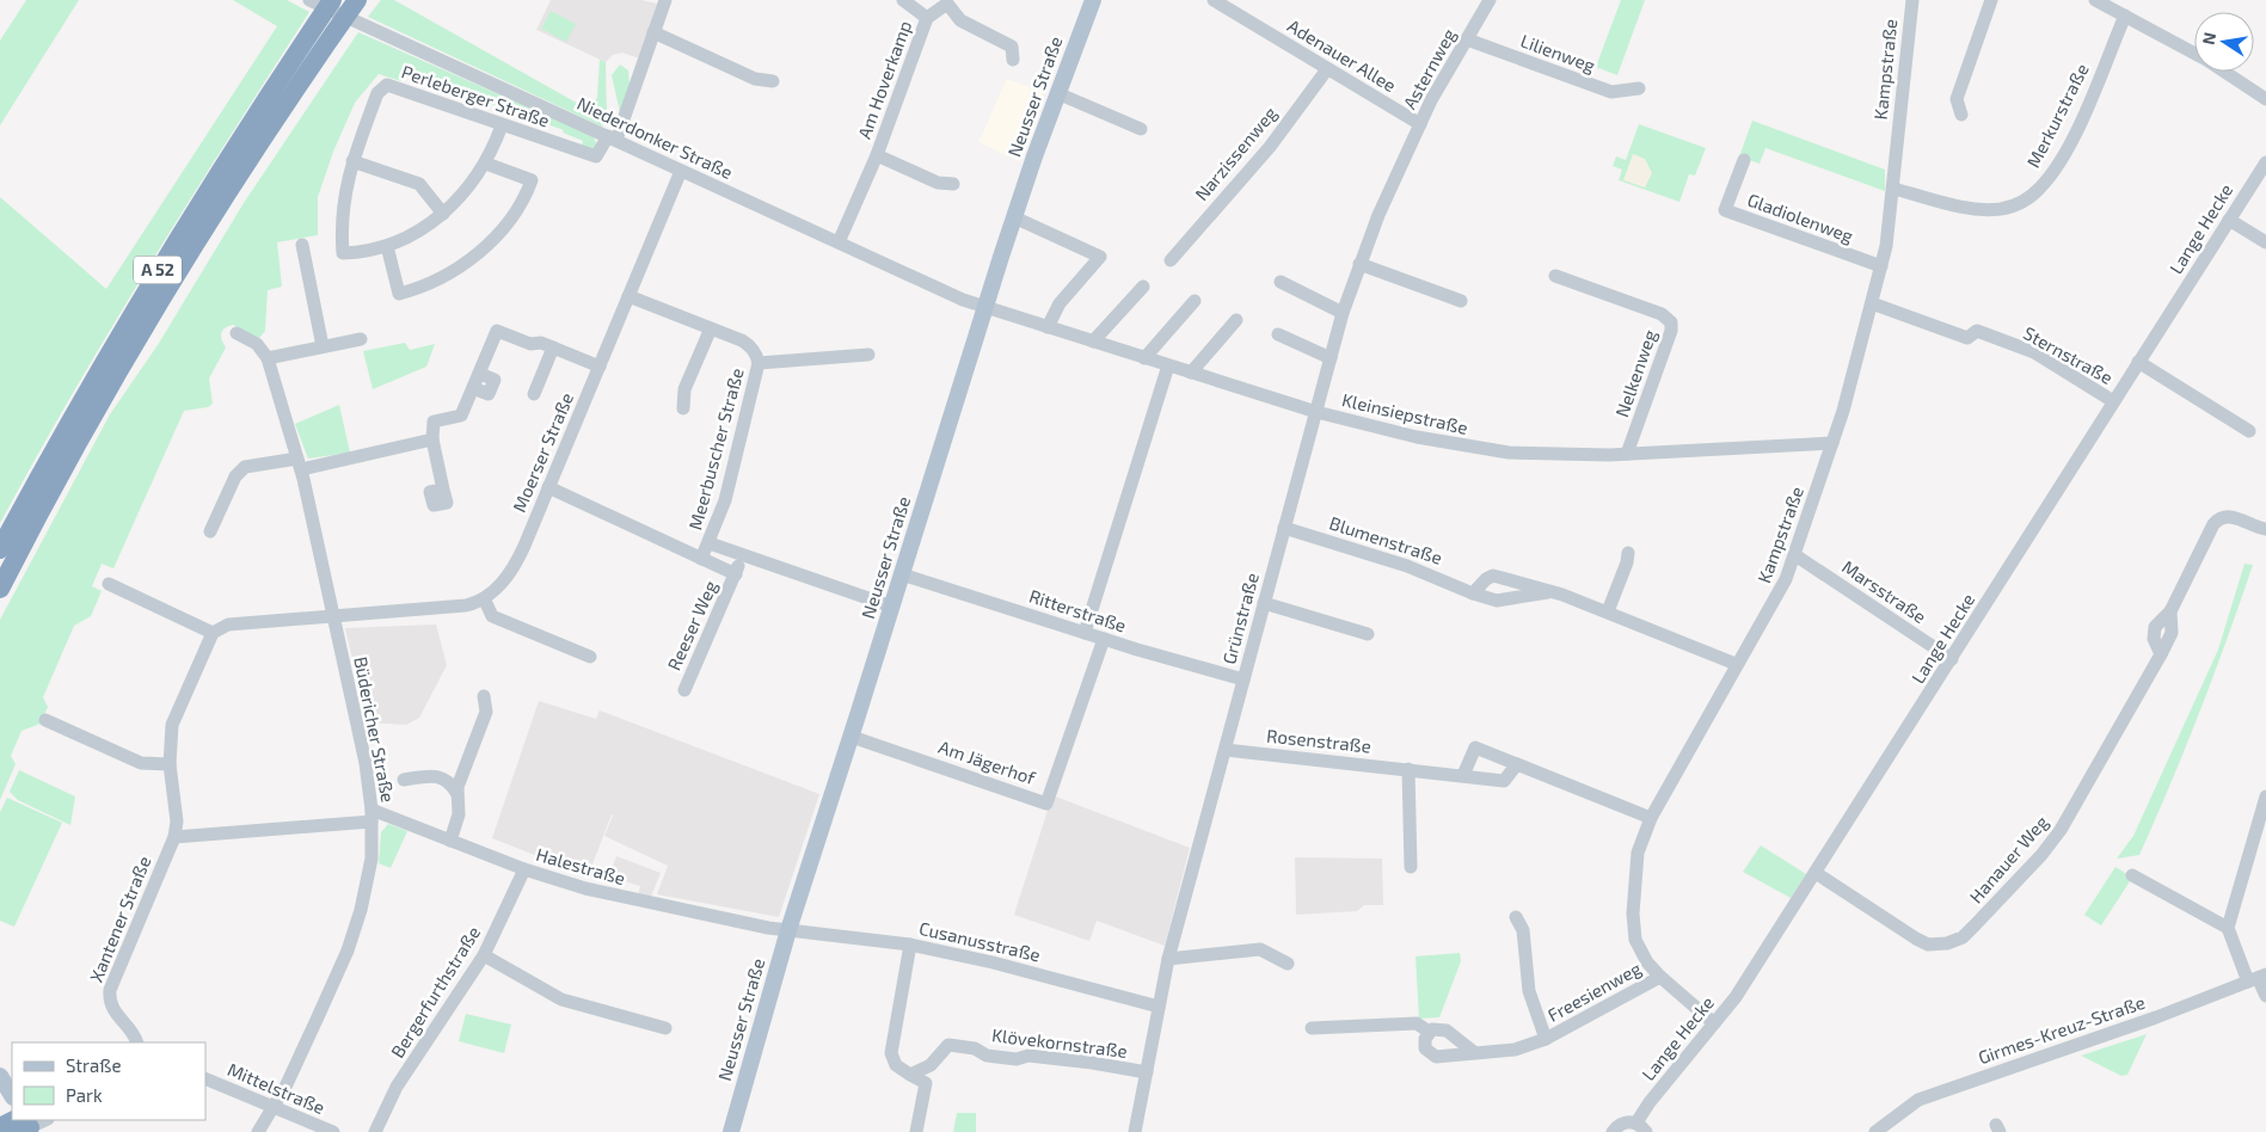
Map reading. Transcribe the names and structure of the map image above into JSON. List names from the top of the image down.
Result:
{
  "streets": {
    "highway": ["A 52"],
    "main road": ["Neusser Straße"],
    "street": [
      "Lilienweg",
      "Adenauer Allee",
      "Asternweg",
      "Kampstraße",
      "Am Hoverkamp",
      "Perleberger Straße",
      "Merkurstraße",
      "Niederdonker Straße",
      "Narzissenweg",
      "Gladiolenweg",
      "Lange Hecke",
      "Sternstraße",
      "Nelkenweg",
      "Kleinsiepstraße",
      "Meerbuscher Straße",
      "Moerser Straße",
      "Blumenstraße",
      "Marsstraße",
      "Ritterstraße",
      "Grünstraße",
      "Reeser Weg",
      "Büdericher Straße",
      "Rosenstraße",
      "Am Jägerhof",
      "Hanauer Weg",
      "Halestraße",
      "Xantener Straße",
      "Cusanusstraße",
      "Bergerfurthstraße",
      "Freesienweg",
      "Girmes-Kreuz-Straße",
      "Klövekornstraße",
      "Mittelstraße"
    ]
  },
  "crossings": [
    ["Lilienweg", "Asternweg"],
    ["Adenauer Allee", "Asternweg"],
    ["Adenauer Allee", "Narzissenweg"],
    ["Adenauer Allee", "Grünstraße"],
    ["Asternweg", "Grünstraße"],
    ["Kampstraße", "Merkurstraße"],
    ["Kampstraße", "Gladiolenweg"],
    ["Kampstraße", "Lange Hecke"],
    ["Kampstraße", "Sternstraße"],
    ["Kampstraße", "Kleinsiepstraße"],
    ["Kampstraße", "Blumenstraße"],
    ["Kampstraße", "Marsstraße"],
    ["Kampstraße", "Freesienweg"],
    ["Am Hoverkamp", "Niederdonker Straße"],
    ["Perleberger Straße", "Niederdonker Straße"],
    ["Neusser Straße", "Niederdonker Straße"],
    ["Neusser Straße", "Kleinsiepstraße"],
    ["Neusser Straße", "Ritterstraße"],
    ["Neusser Straße", "Am Jägerhof"],
    ["Neusser Straße", "Halestraße"],
    ["Neusser Straße", "Cusanusstraße"],
    ["Niederdonker Straße", "Kleinsiepstraße"],
    ["Niederdonker Straße", "Moerser Straße"],
    ["Lange Hecke", "Sternstraße"],
    ["Lange Hecke", "Marsstraße"],
    ["Lange Hecke", "Hanauer Weg"],
    ["Nelkenweg", "Kleinsiepstraße"],
    ["Kleinsiepstraße", "Grünstraße"],
    ["Meerbuscher Straße", "Moerser Straße"],
    ["Blumenstraße", "Grünstraße"],
    ["Ritterstraße", "Grünstraße"],
    ["Ritterstraße", "Am Jägerhof"],
    ["Grünstraße", "Rosenstraße"],
    ["Grünstraße", "Cusanusstraße"],
    ["Grünstraße", "Klövekornstraße"],
    ["Büdericher Straße", "Halestraße"],
    ["Büdericher Straße", "Mittelstraße"],
    ["Halestraße", "Cusanusstraße"],
    ["Halestraße", "Bergerfurthstraße"]
  ],
  "legend": ["Straße", "Park"],
  "north": "left"
}
